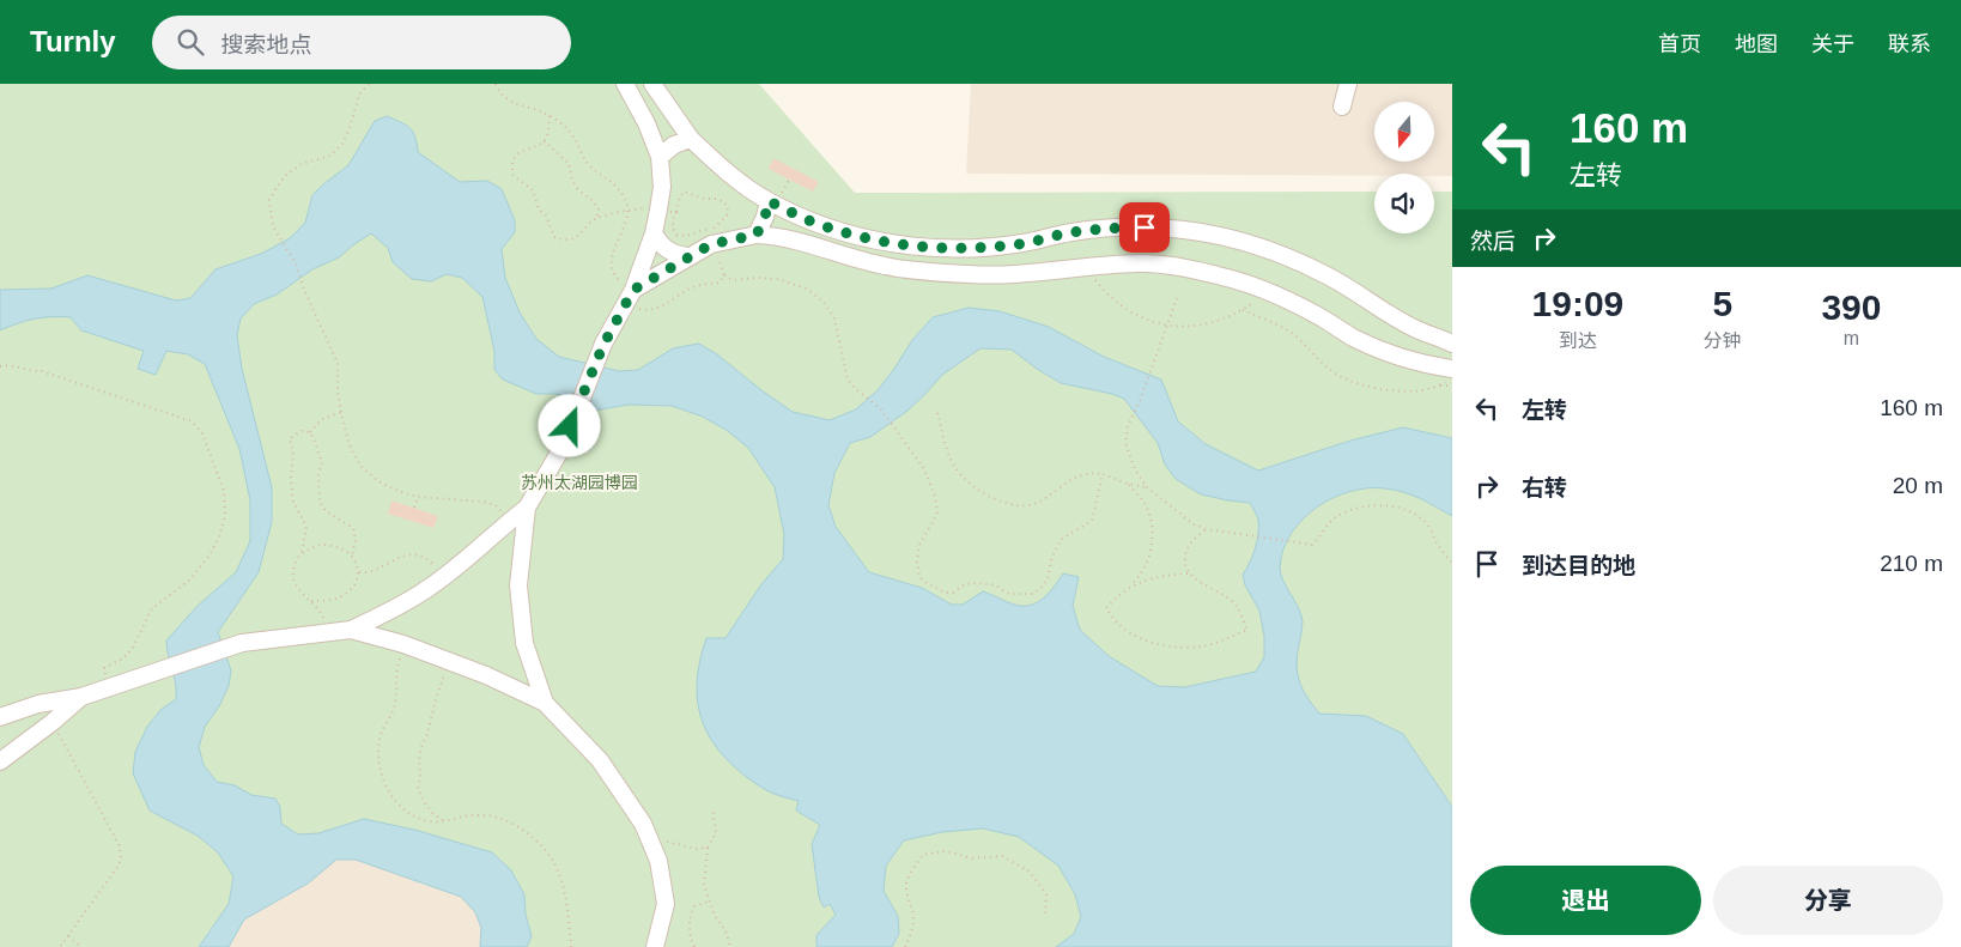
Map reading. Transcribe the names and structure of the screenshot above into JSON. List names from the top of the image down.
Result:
{
  "parks": ["苏州太湖园博园"],
  "north": "bottom",
  "page": {
    "header": "Turnly",
    "search": "搜索地点",
    "nav": [
      "首页",
      "地图",
      "关于",
      "联系"
    ],
    "turn": ["160 m", "左转"],
    "then": "然后",
    "eta": [
      "19:09",
      "到达",
      "5",
      "分钟",
      "390",
      "m"
    ],
    "list": [
      {
        "name": "左转",
        "value": "160 m"
      },
      {
        "name": "右转",
        "value": "20 m"
      },
      {
        "name": "到达目的地",
        "value": "210 m"
      }
    ],
    "buttons": ["退出", "分享"]
  }
}
